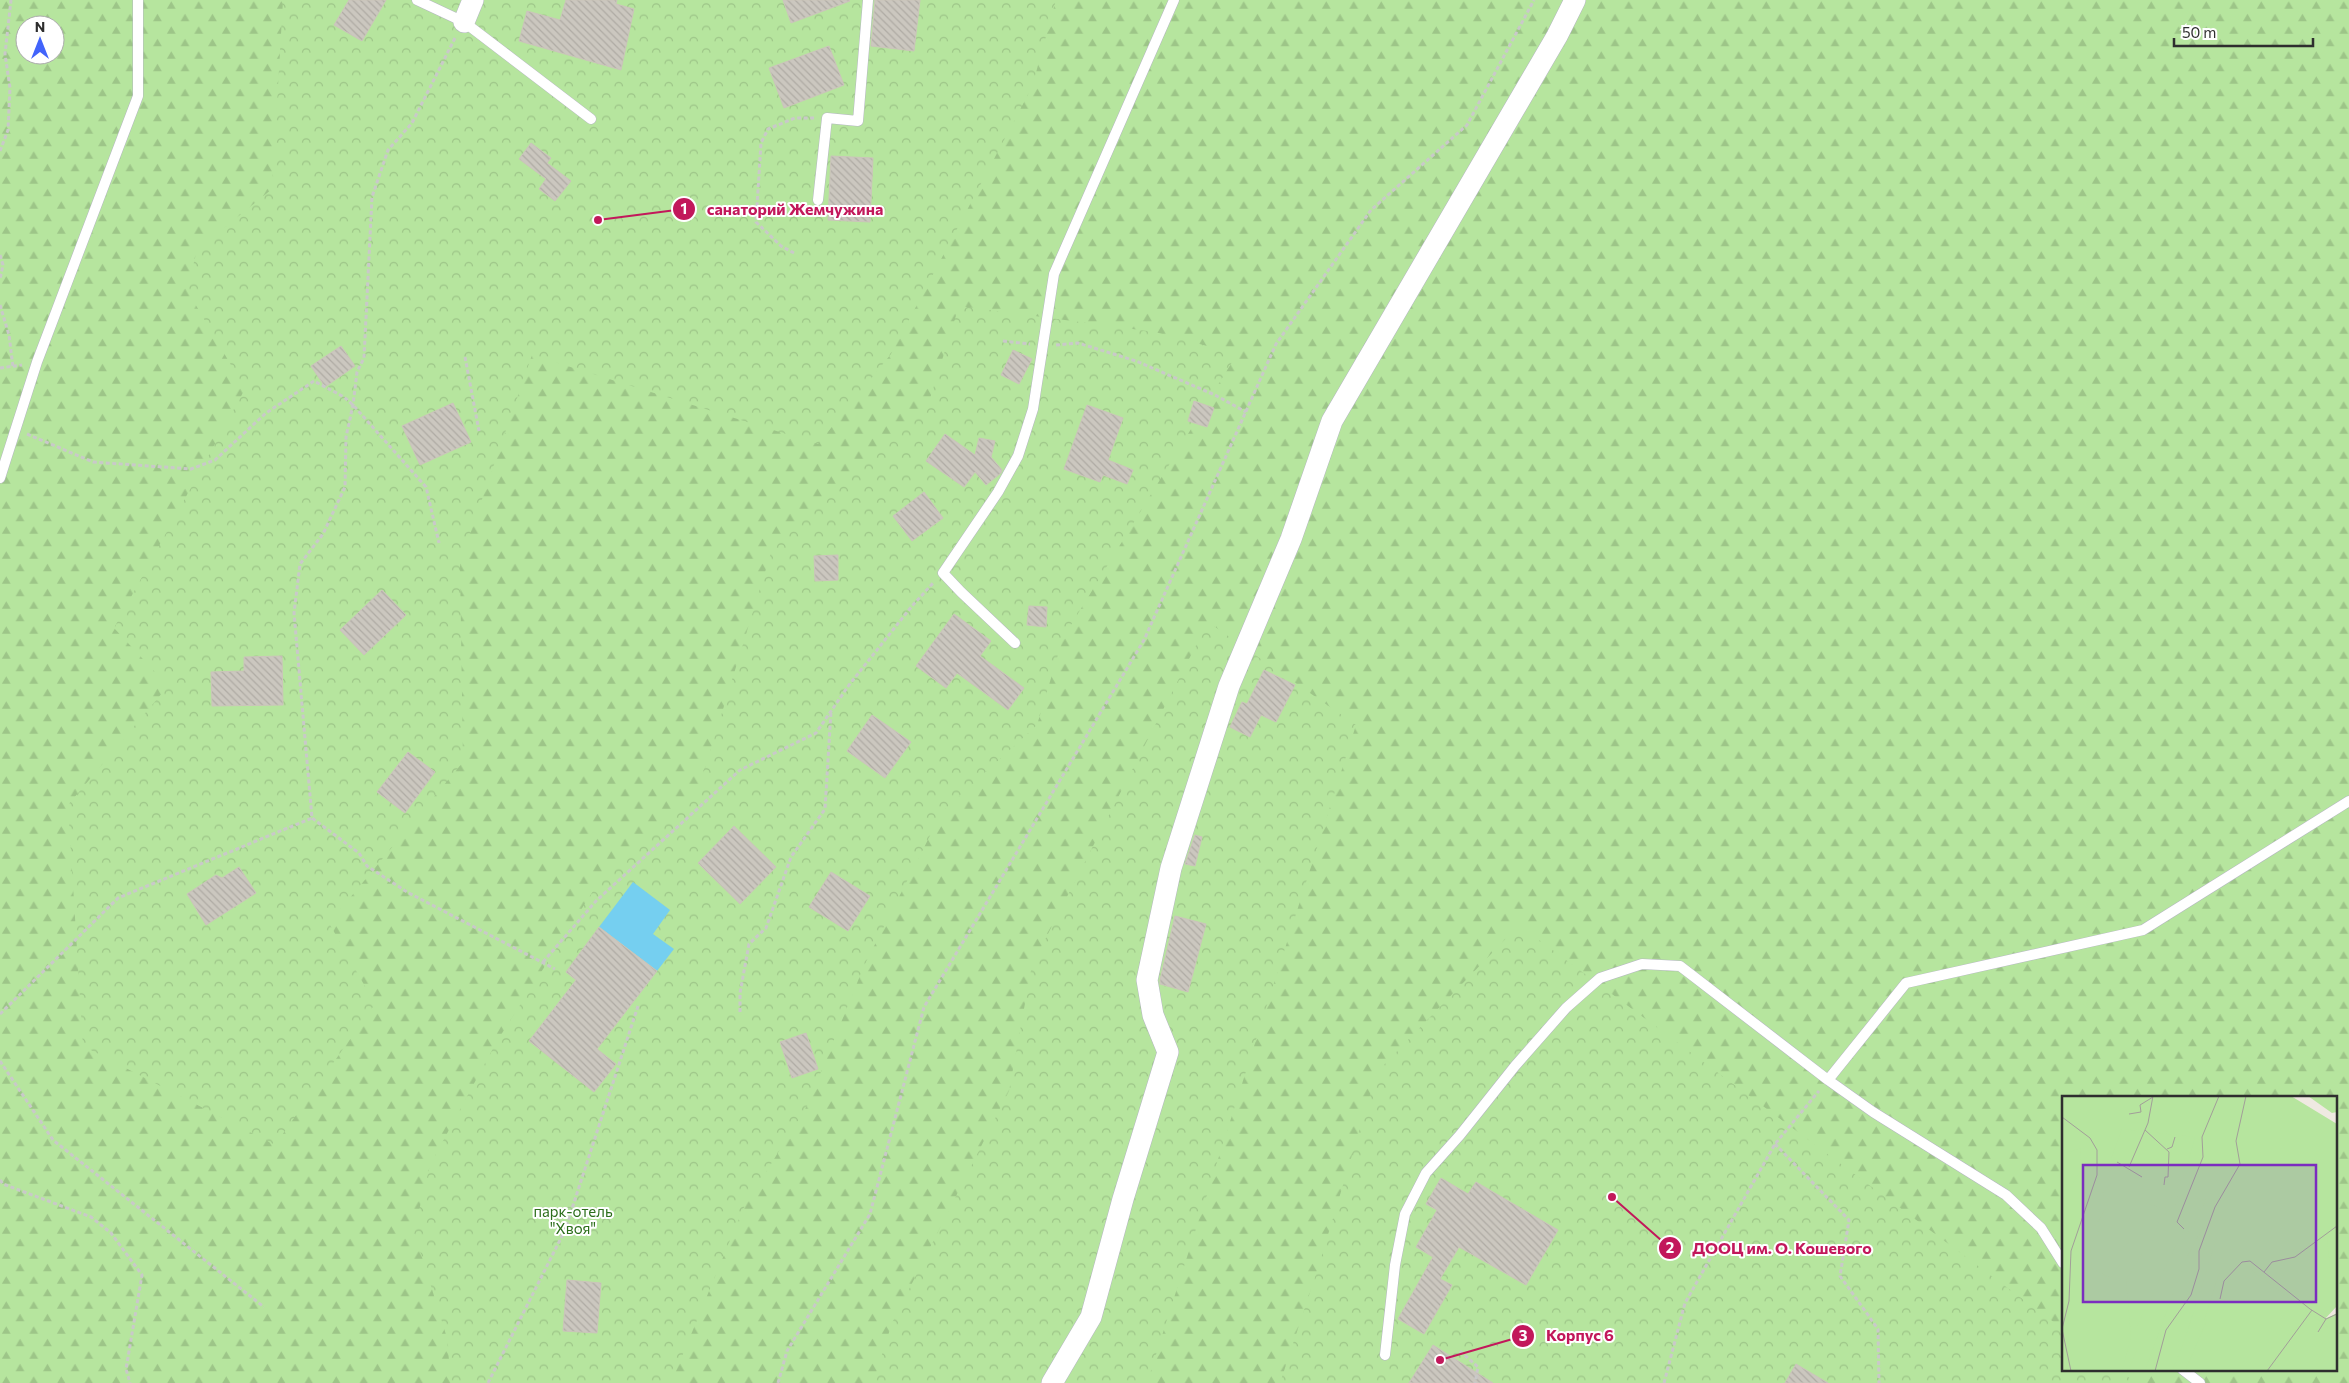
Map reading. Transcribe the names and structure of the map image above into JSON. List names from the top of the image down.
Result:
{
  "parks": ["парк-отель \"Хвоя\""],
  "places": ["санаторий Жемчужина", "ДООЦ им. О. Кошевого", "Корпус 6"],
  "scale_bar": "50 m",
  "north": "top"
}
